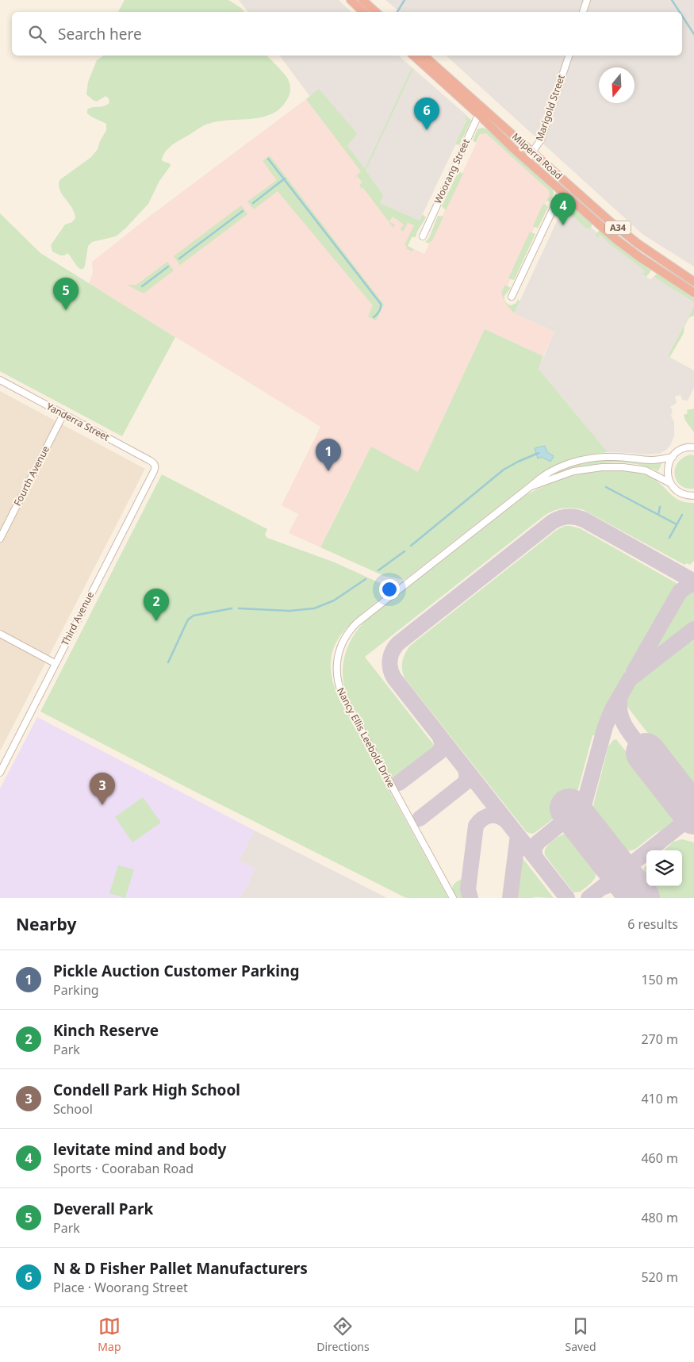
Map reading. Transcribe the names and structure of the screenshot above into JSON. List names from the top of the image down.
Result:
{
  "streets": {
    "highway": ["Milperra Road", "A34"],
    "street": [
      "Marigold Street",
      "Woorang Street",
      "Yanderra Street",
      "Fourth Avenue",
      "Third Avenue",
      "Nancy Ellis Leebold Drive"
    ]
  },
  "crossings": [
    ["Marigold Street", "Milperra Road"],
    ["Milperra Road", "Woorang Street"],
    ["Yanderra Street", "Fourth Avenue"],
    ["Yanderra Street", "Third Avenue"]
  ],
  "north": "bottom",
  "page": {
    "search": "Search here",
    "pins": [
      "6",
      "4",
      "5",
      "1",
      "2",
      "3"
    ],
    "heading": ["Nearby", "6 results"],
    "list": [
      {
        "mark": "1",
        "name": "Pickle Auction Customer Parking",
        "note": "Parking",
        "value": "150 m"
      },
      {
        "mark": "2",
        "name": "Kinch Reserve",
        "note": "Park",
        "value": "270 m"
      },
      {
        "mark": "3",
        "name": "Condell Park High School",
        "note": "School",
        "value": "410 m"
      },
      {
        "mark": "4",
        "name": "levitate mind and body",
        "note": "Sports · Cooraban Road",
        "value": "460 m"
      },
      {
        "mark": "5",
        "name": "Deverall Park",
        "note": "Park",
        "value": "480 m"
      },
      {
        "mark": "6",
        "name": "N & D Fisher Pallet Manufacturers",
        "note": "Place · Woorang Street",
        "value": "520 m"
      }
    ],
    "nav": ["Map", "Directions", "Saved"]
  }
}
